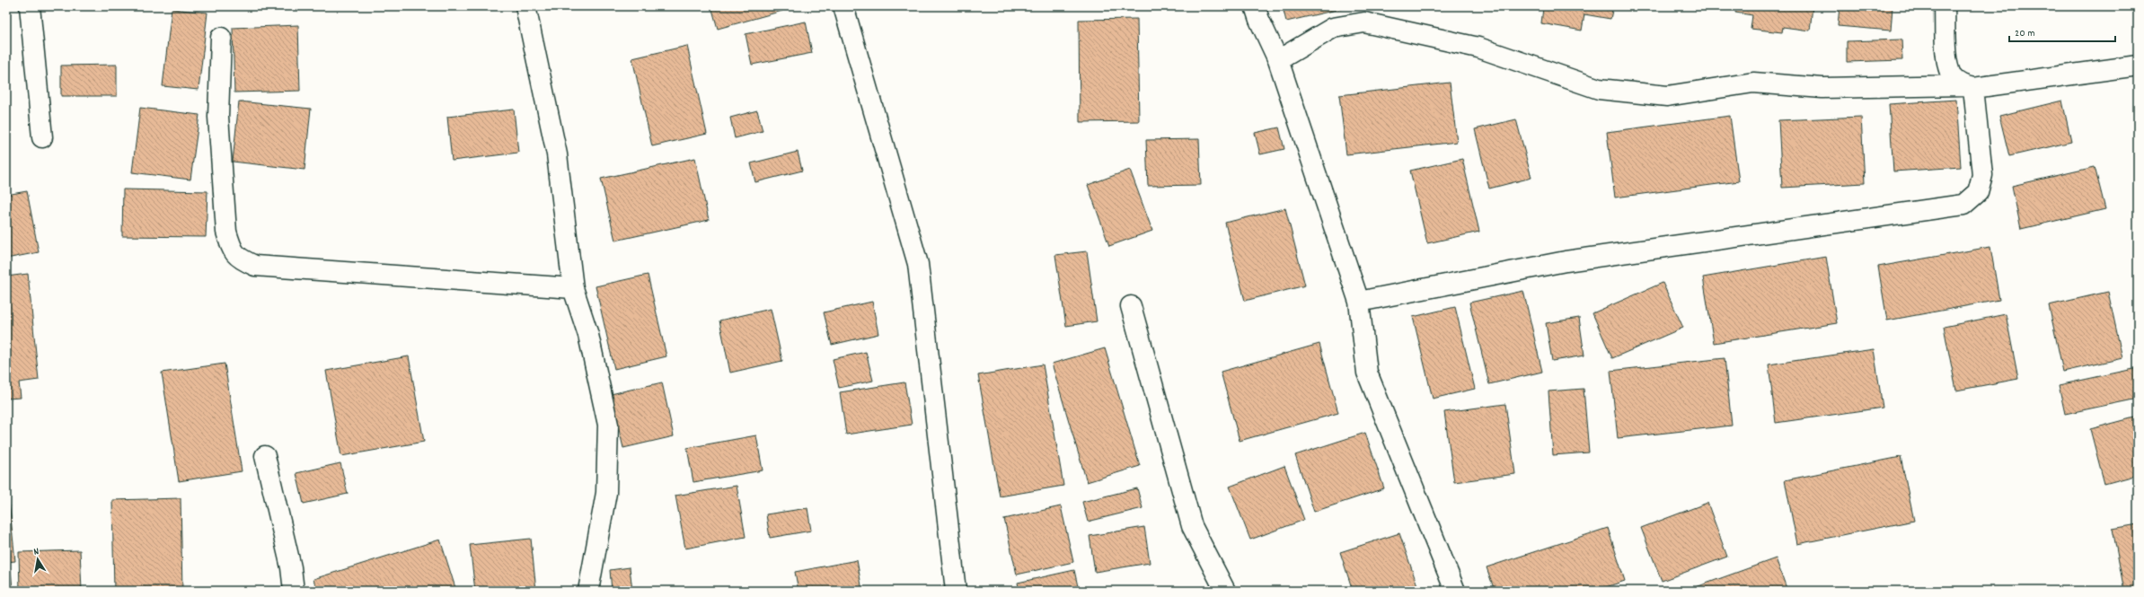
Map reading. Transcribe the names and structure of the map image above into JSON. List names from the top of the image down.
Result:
{
  "scale_bar": "20 m",
  "north": "top"
}
